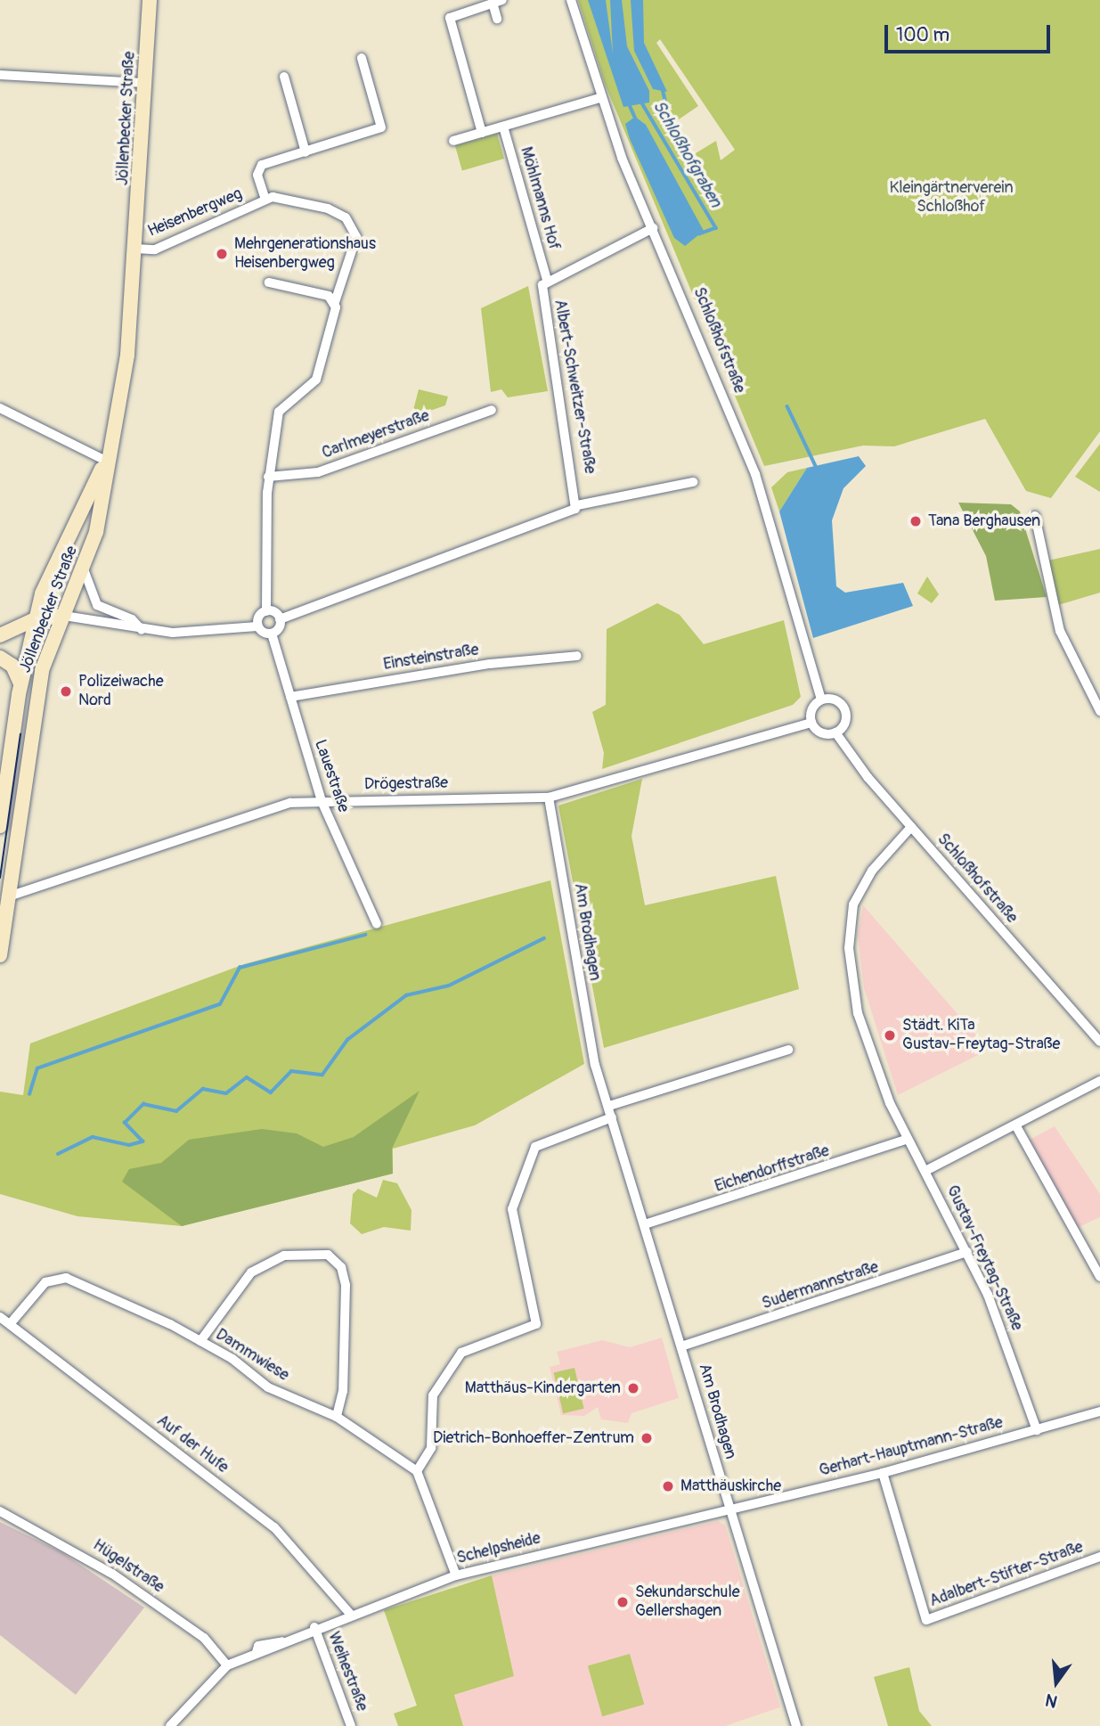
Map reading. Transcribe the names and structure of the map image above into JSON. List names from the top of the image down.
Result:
{
  "streets": {
    "main road": ["Jöllenbecker Straße"],
    "street": [
      "Möhlmanns Hof",
      "Heisenbergweg",
      "Schloßhofstraße",
      "Albert-Schweitzer-Straße",
      "Carlmeyerstraße",
      "Einsteinstraße",
      "Lauestraße",
      "Drögestraße",
      "Am Brodhagen",
      "Eichendorffstraße",
      "Gustav-Freytag-Straße",
      "Sudermannstraße",
      "Dammwiese",
      "Auf der Hufe",
      "Gerhart-Hauptmann-Straße",
      "Schelpsheide",
      "Hügelstraße",
      "Adalbert-Stifter-Straße",
      "Weihestraße"
    ]
  },
  "crossings": [
    ["Jöllenbecker Straße", "Heisenbergweg"],
    ["Jöllenbecker Straße", "Drögestraße"],
    ["Möhlmanns Hof", "Albert-Schweitzer-Straße"],
    ["Schloßhofstraße", "Albert-Schweitzer-Straße"],
    ["Schloßhofstraße", "Drögestraße"],
    ["Schloßhofstraße", "Gustav-Freytag-Straße"],
    ["Einsteinstraße", "Lauestraße"],
    ["Lauestraße", "Drögestraße"],
    ["Drögestraße", "Am Brodhagen"],
    ["Am Brodhagen", "Eichendorffstraße"],
    ["Am Brodhagen", "Sudermannstraße"],
    ["Am Brodhagen", "Gerhart-Hauptmann-Straße"],
    ["Am Brodhagen", "Schelpsheide"],
    ["Eichendorffstraße", "Gustav-Freytag-Straße"],
    ["Gustav-Freytag-Straße", "Sudermannstraße"],
    ["Gustav-Freytag-Straße", "Gerhart-Hauptmann-Straße"],
    ["Dammwiese", "Auf der Hufe"],
    ["Auf der Hufe", "Schelpsheide"],
    ["Gerhart-Hauptmann-Straße", "Schelpsheide"],
    ["Gerhart-Hauptmann-Straße", "Adalbert-Stifter-Straße"],
    ["Schelpsheide", "Hügelstraße"],
    ["Schelpsheide", "Weihestraße"]
  ],
  "water": ["Schloßhofgraben"],
  "parks": ["Kleingärtnerverein Schloßhof"],
  "places": [
    "Mehrgenerationshaus Heisenbergweg",
    "Tana Berghausen",
    "Polizeiwache Nord",
    "Städt. KiTa Gustav-Freytag-Straße",
    "Matthäus-Kindergarten",
    "Dietrich-Bonhoeffer-Zentrum",
    "Matthäuskirche",
    "Sekundarschule Gellershagen"
  ],
  "scale_bar": "100 m",
  "north": "bottom"
}
